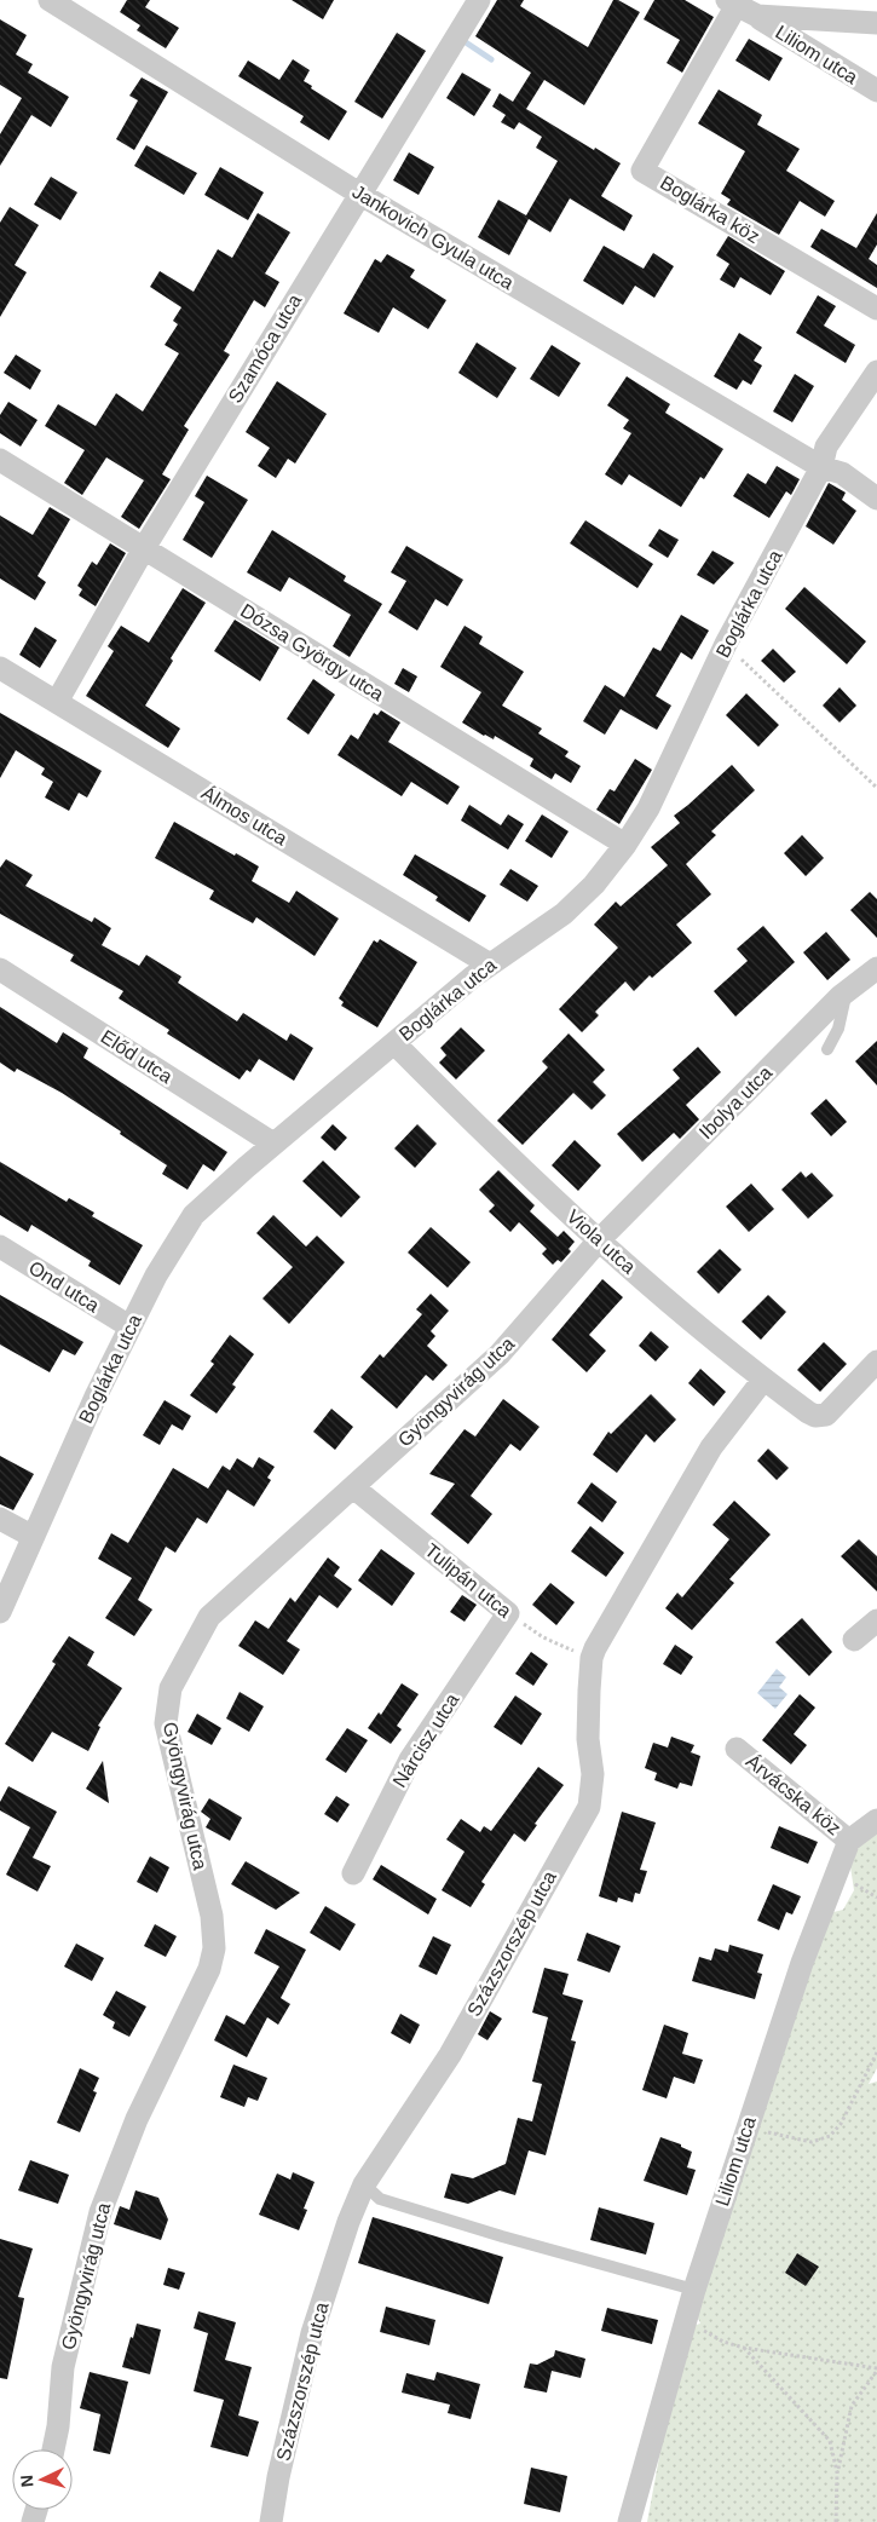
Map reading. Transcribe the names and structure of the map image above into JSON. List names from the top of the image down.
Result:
{
  "streets": {
    "street": [
      "Liliom utca",
      "Boglárka köz",
      "Jankovich Gyula utca",
      "Szamóca utca",
      "Boglárka utca",
      "Dózsa György utca",
      "Álmos utca",
      "Előd utca",
      "Ibolya utca",
      "Viola utca",
      "Ond utca",
      "Gyöngyvirág utca",
      "Tulipán utca",
      "Nárcisz utca",
      "Árvácska köz",
      "Százszorszép utca"
    ]
  },
  "crossings": [
    ["Liliom utca", "Boglárka köz"],
    ["Liliom utca", "Árvácska köz"],
    ["Jankovich Gyula utca", "Szamóca utca"],
    ["Jankovich Gyula utca", "Boglárka utca"],
    ["Szamóca utca", "Dózsa György utca"],
    ["Szamóca utca", "Álmos utca"],
    ["Boglárka utca", "Dózsa György utca"],
    ["Boglárka utca", "Álmos utca"],
    ["Boglárka utca", "Előd utca"],
    ["Boglárka utca", "Viola utca"],
    ["Boglárka utca", "Ond utca"],
    ["Ibolya utca", "Viola utca"],
    ["Ibolya utca", "Gyöngyvirág utca"],
    ["Viola utca", "Gyöngyvirág utca"],
    ["Viola utca", "Százszorszép utca"],
    ["Gyöngyvirág utca", "Tulipán utca"],
    ["Tulipán utca", "Nárcisz utca"],
    ["Tulipán utca", "Százszorszép utca"]
  ],
  "north": "left"
}
